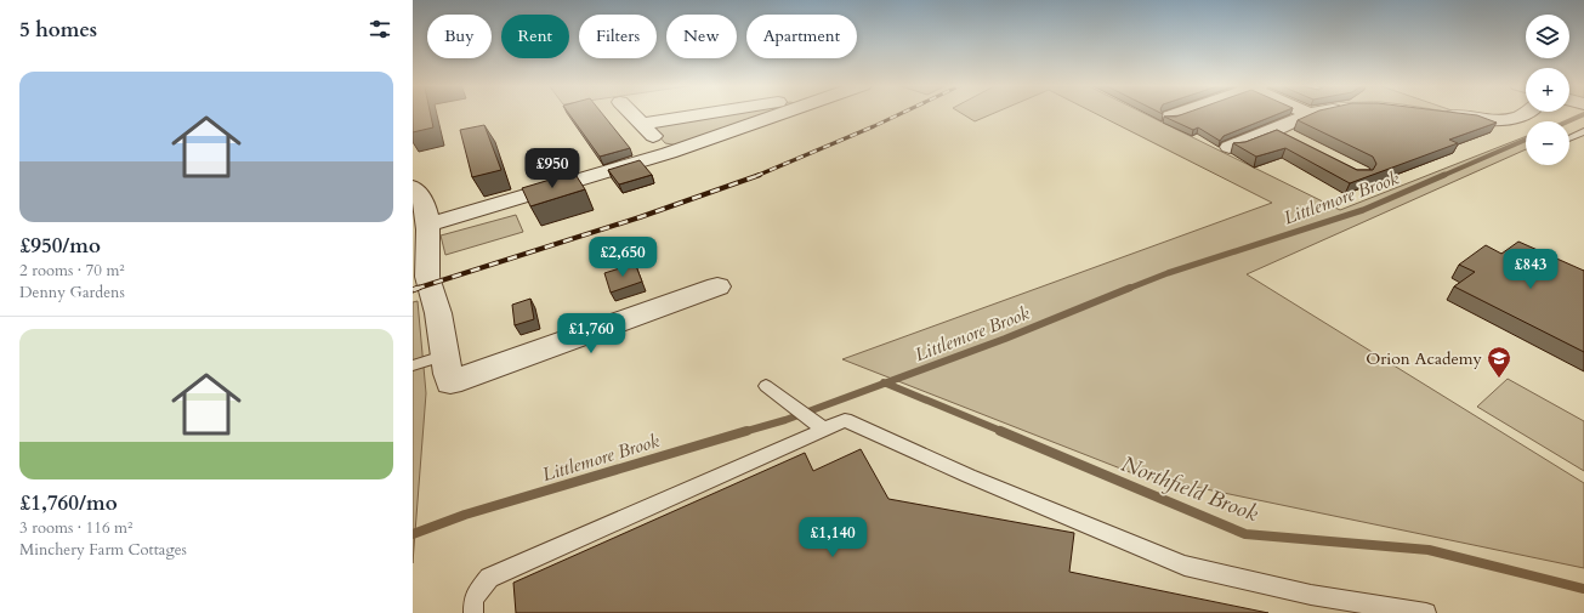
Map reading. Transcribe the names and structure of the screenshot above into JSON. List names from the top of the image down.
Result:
{
  "water": ["Littlemore Brook", "Northfield Brook"],
  "places": {
    "school or university": ["Orion Academy"]
  },
  "page": {
    "heading": "5 homes",
    "map_buttons": ["+", "−"],
    "chip": [
      "Buy",
      "Rent",
      "Filters",
      "New",
      "Apartment"
    ],
    "list": [
      {
        "name": "£950/mo",
        "note": "2 rooms · 70 m² · Denny Gardens"
      },
      {
        "name": "£1,760/mo",
        "note": "3 rooms · 116 m² · Minchery Farm Cottages"
      }
    ],
    "price": [
      "£950",
      "£2,650",
      "£843",
      "£1,760",
      "£1,140"
    ]
  }
}
